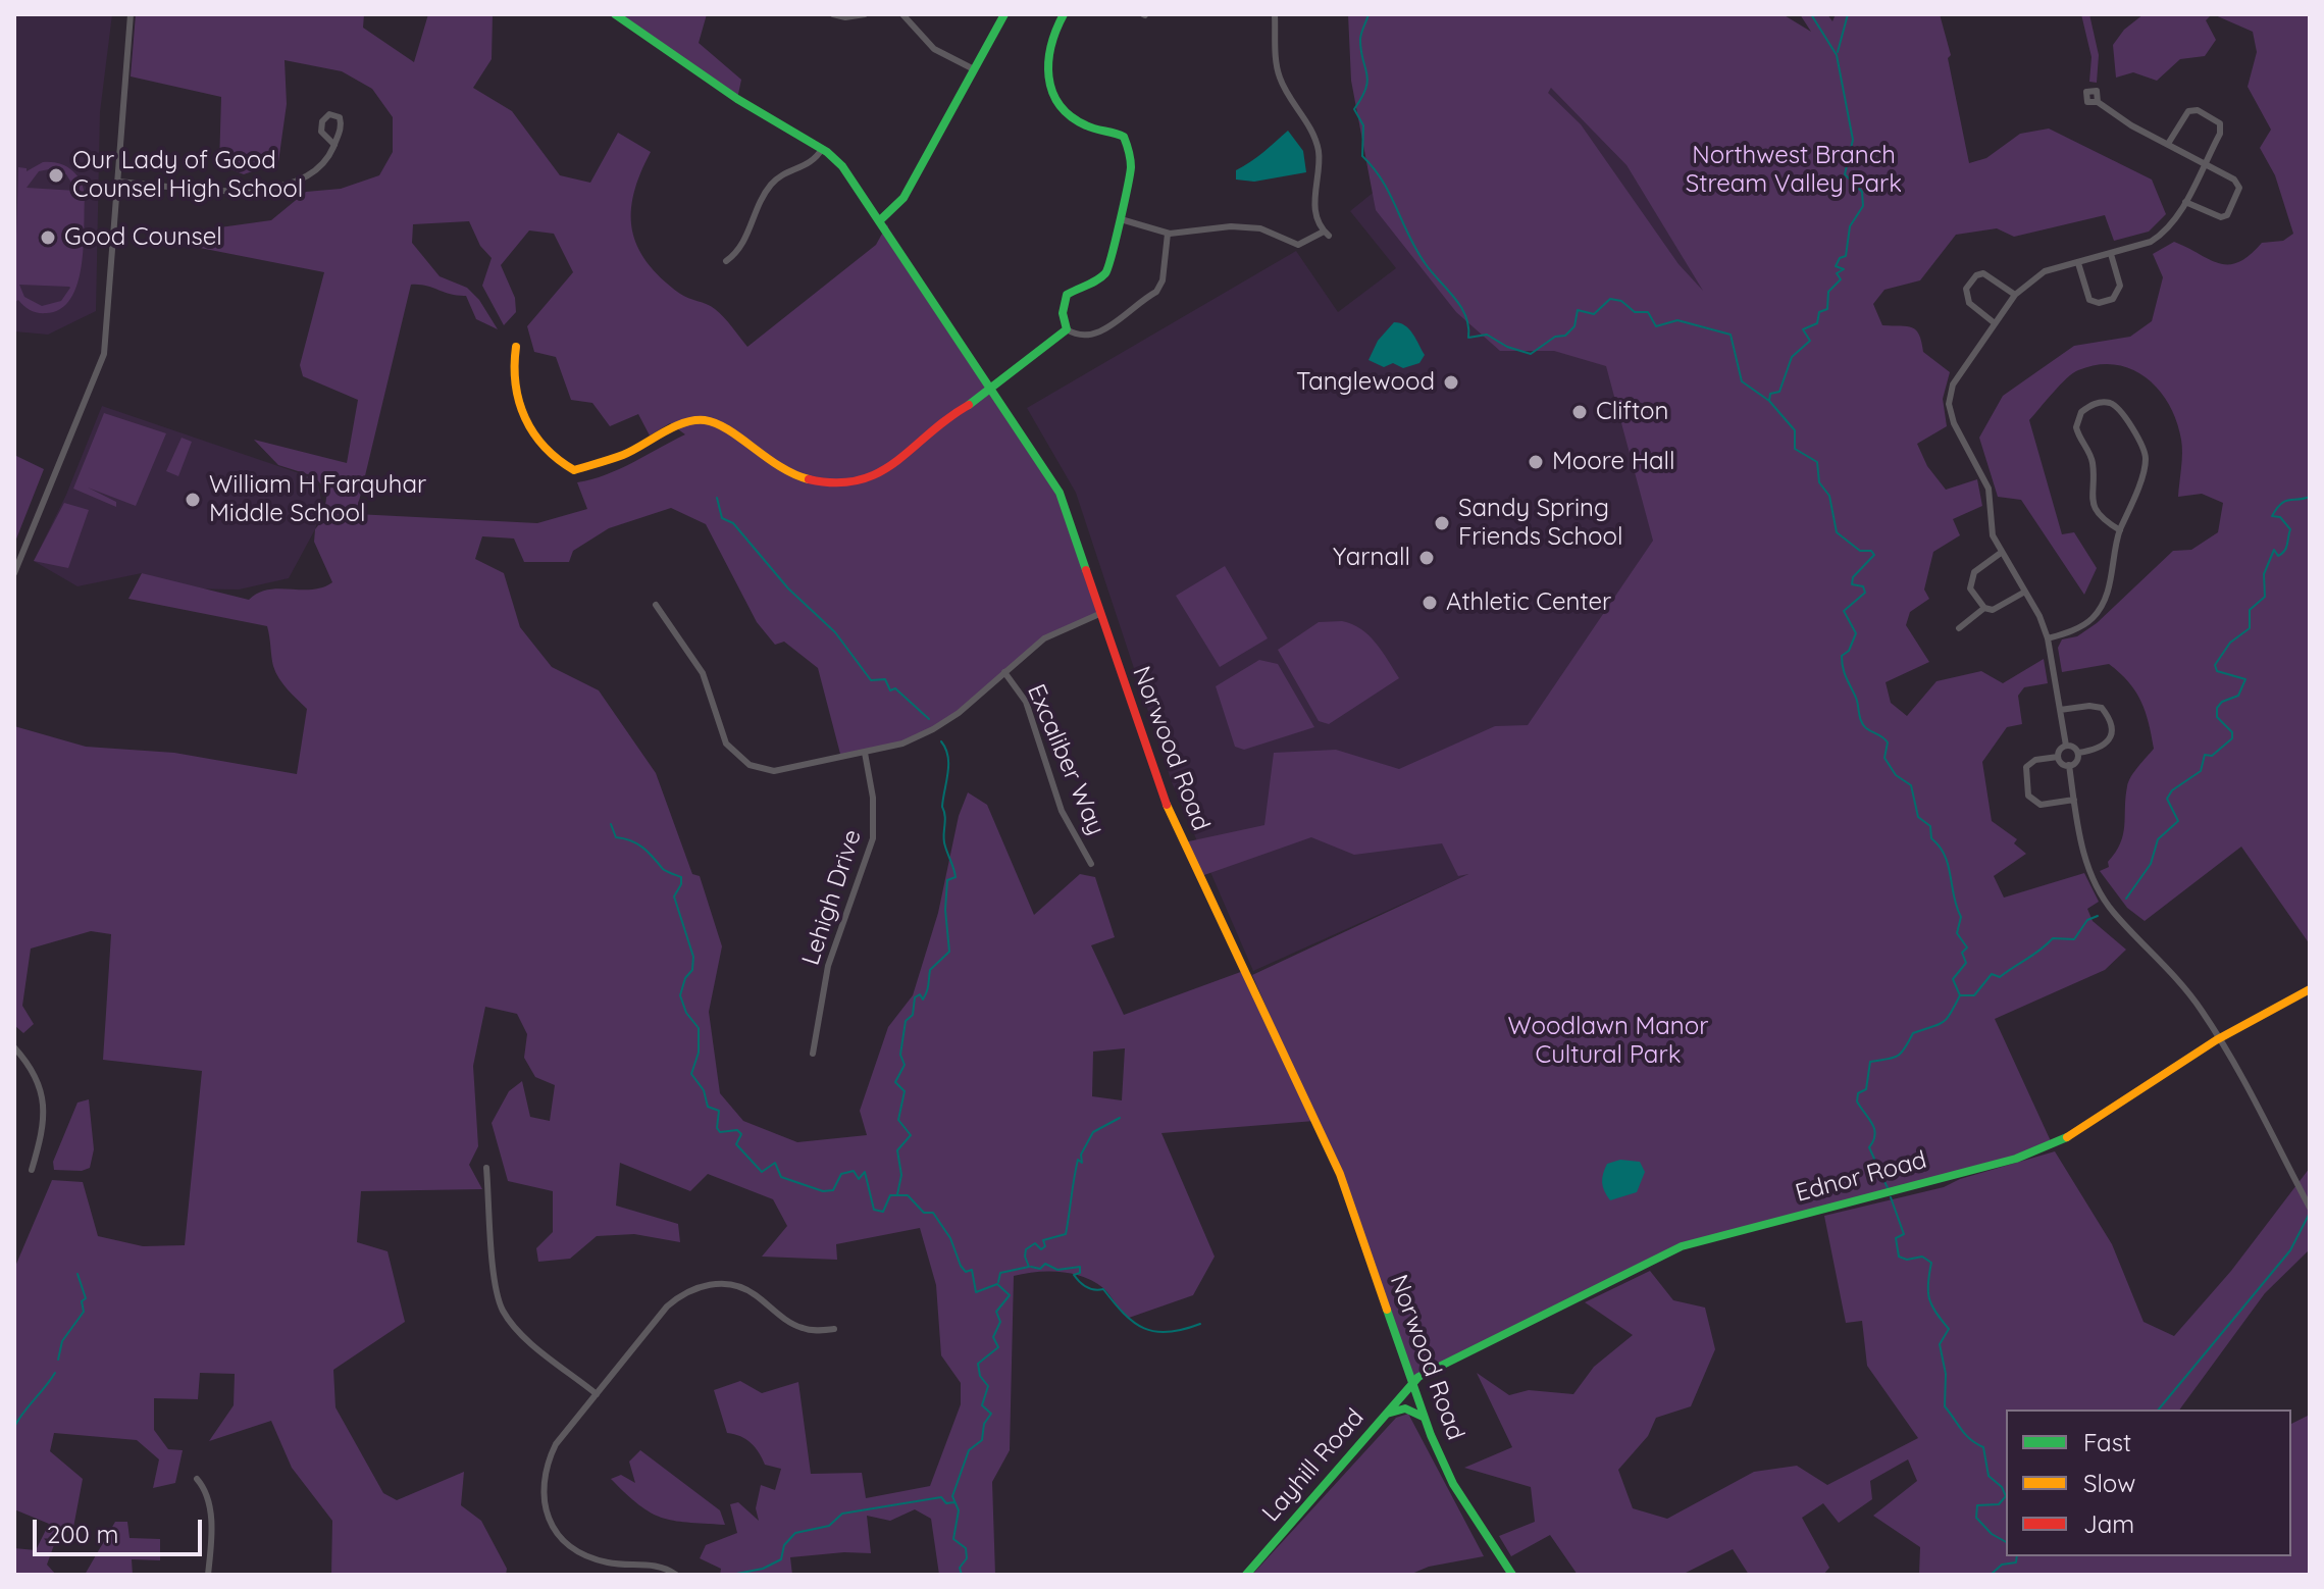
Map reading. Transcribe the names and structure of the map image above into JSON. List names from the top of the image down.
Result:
{
  "streets": {
    "main road": ["Norwood Road", "Ednor Road", "Layhill Road"],
    "street": ["Excaliber Way", "Lehigh Drive"]
  },
  "crossings": [
    ["Norwood Road", "Ednor Road"],
    ["Norwood Road", "Layhill Road"],
    ["Ednor Road", "Layhill Road"]
  ],
  "parks": ["Northwest Branch Stream Valley Park", "Woodlawn Manor Cultural Park"],
  "places": [
    "Our Lady of Good Counsel High School",
    "Good Counsel",
    "Tanglewood",
    "Clifton",
    "Moore Hall",
    "William H Farquhar Middle School",
    "Sandy Spring Friends School",
    "Yarnall",
    "Athletic Center"
  ],
  "legend": ["Fast", "Slow", "Jam"],
  "scale_bar": "200 m"
}
